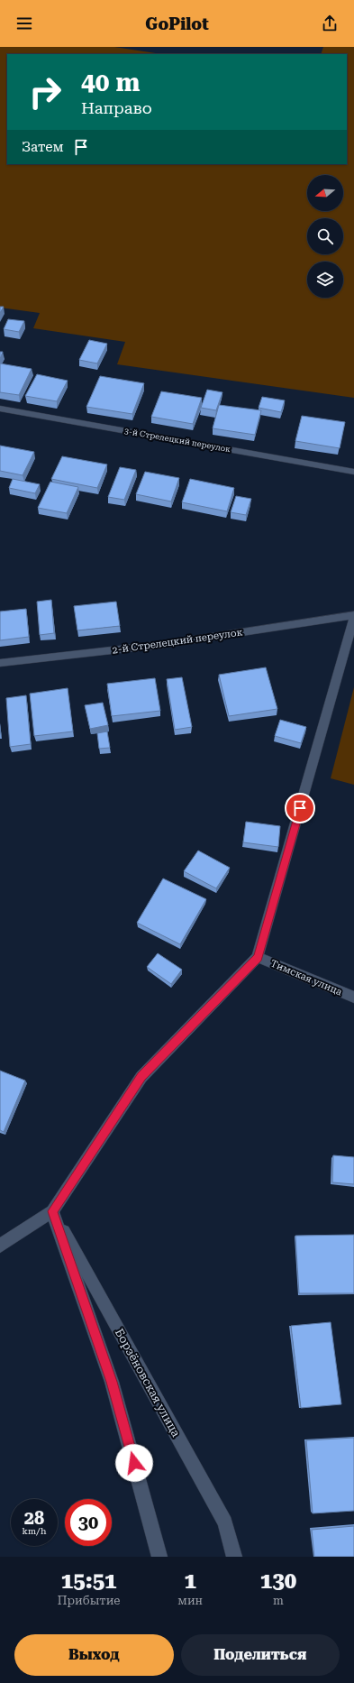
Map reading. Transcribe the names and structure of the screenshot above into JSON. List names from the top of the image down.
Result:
{
  "streets": {
    "street": [
      "3-й Стрелецкий переулок",
      "2-й Стрелецкий переулок",
      "Тимская улица",
      "Борзёновская улица"
    ]
  },
  "north": "left",
  "page": {
    "header": "GoPilot",
    "turn": ["40 m", "Направо"],
    "then": "Затем",
    "speed": "28 km/h",
    "limit": "30",
    "eta": [
      "15:51",
      "Прибытие",
      "1",
      "мин",
      "130",
      "m"
    ],
    "buttons": ["Выход", "Поделиться"]
  }
}
